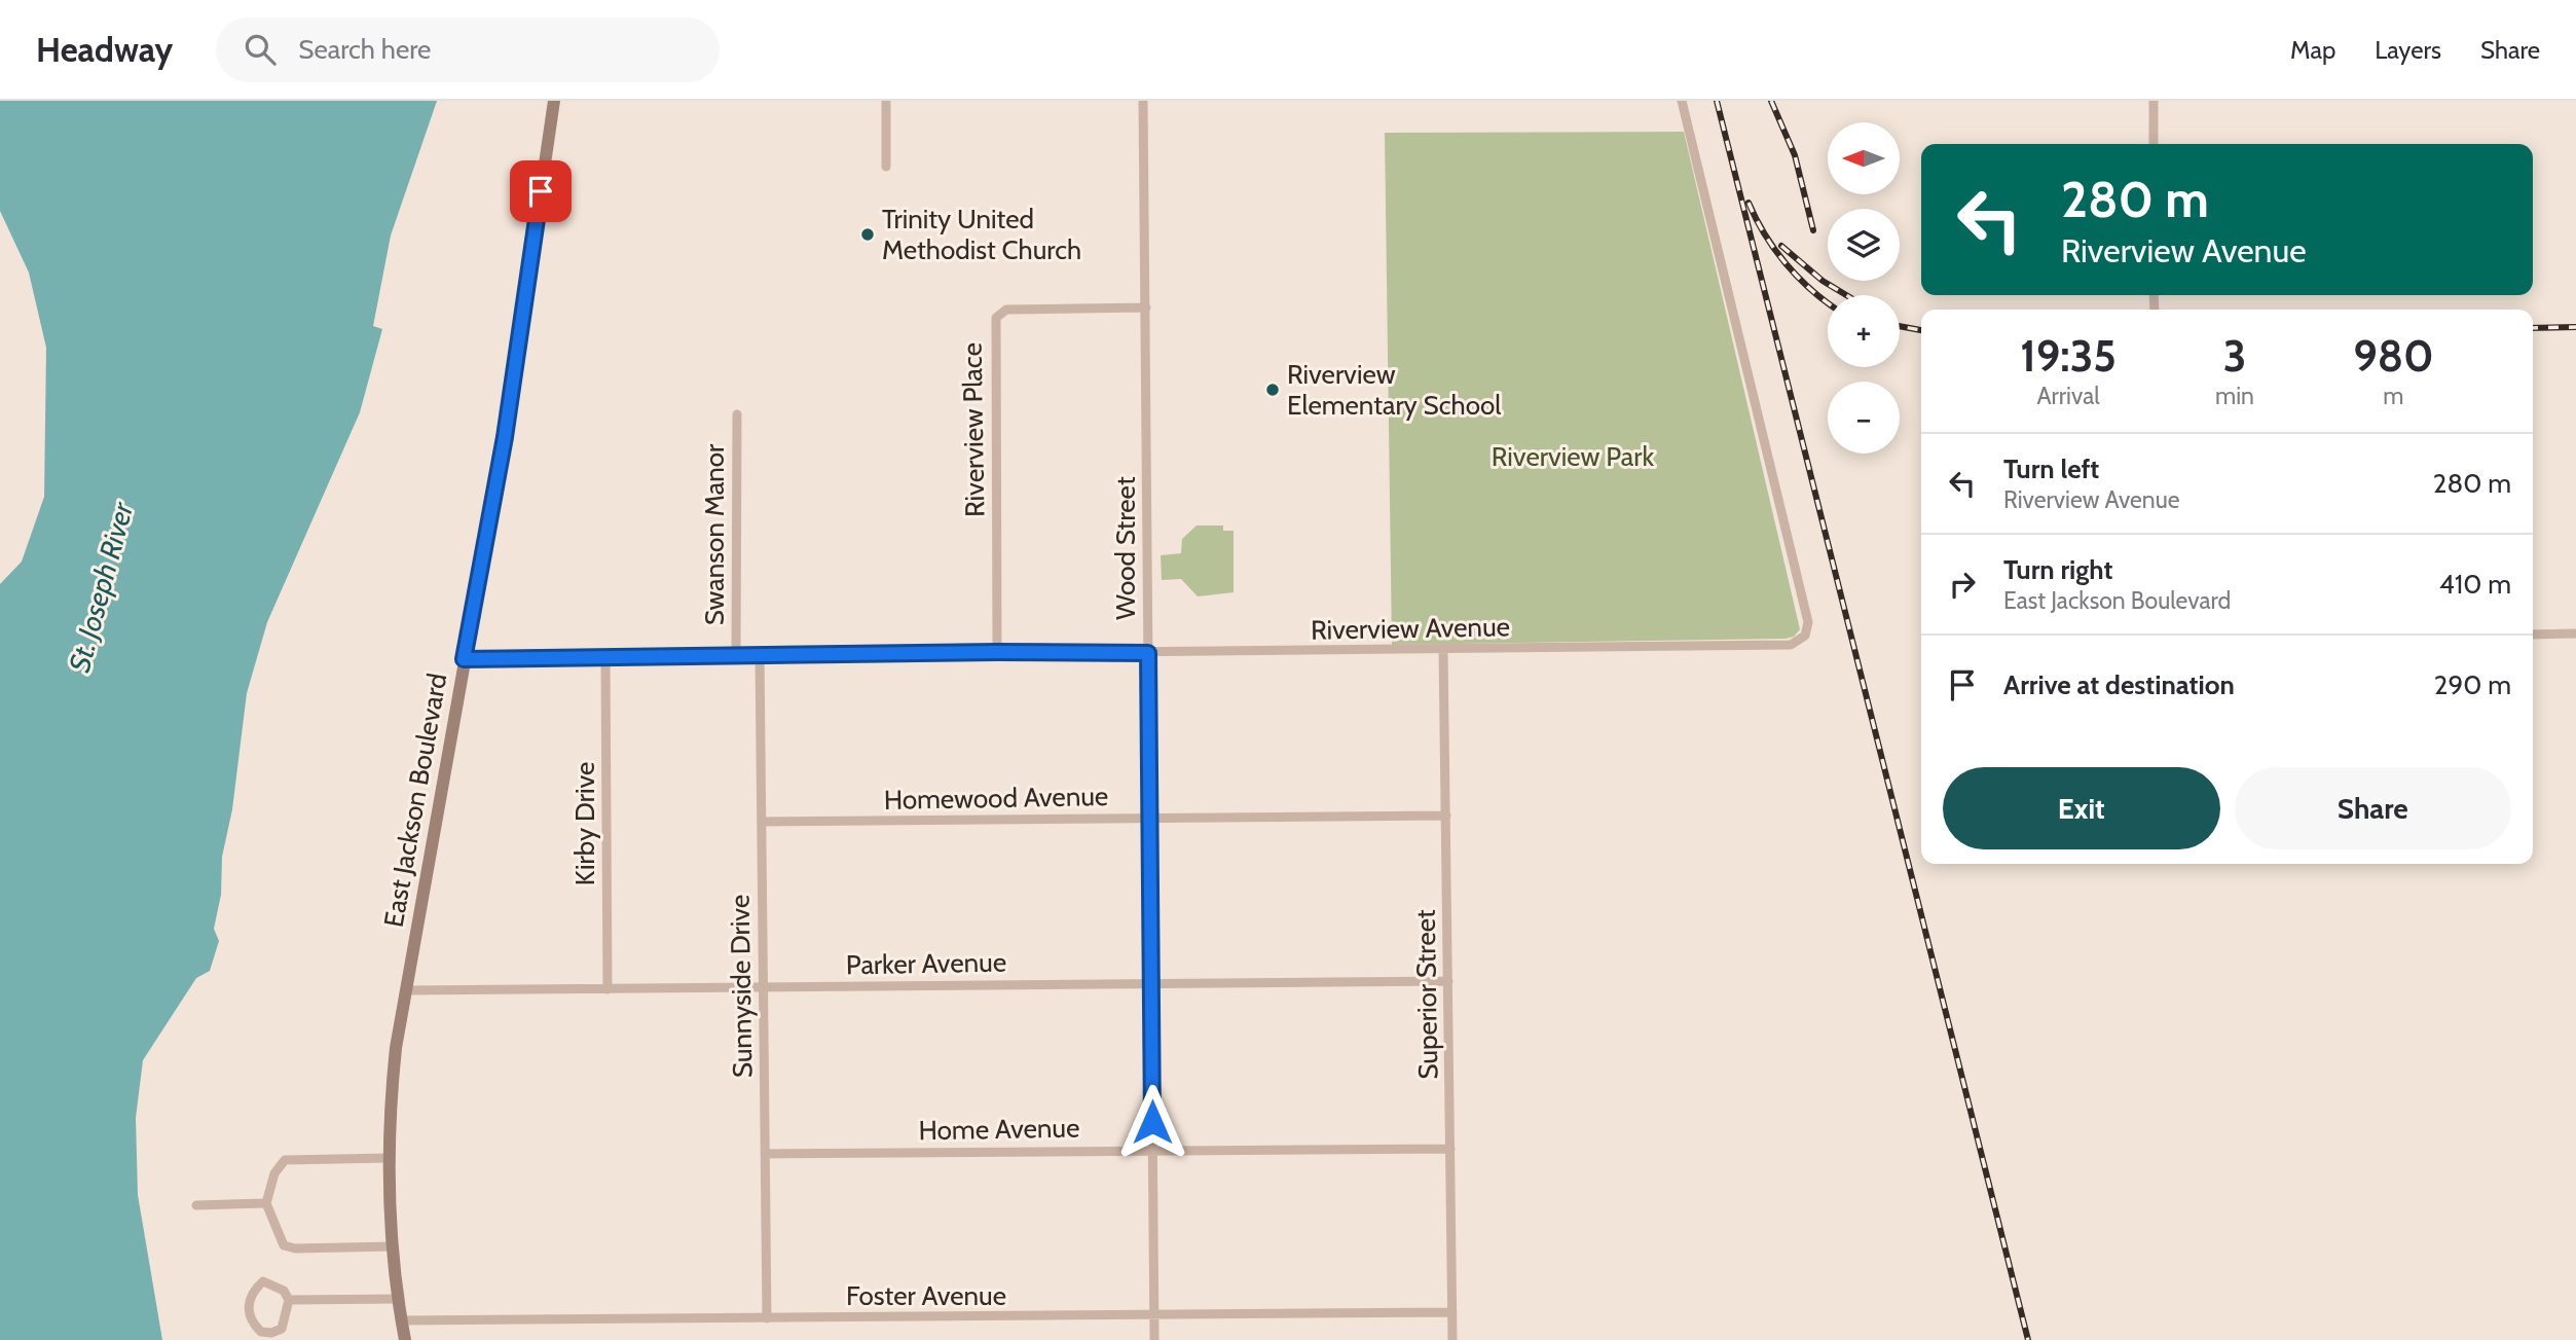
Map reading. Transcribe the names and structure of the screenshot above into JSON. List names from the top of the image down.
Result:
{
  "streets": {
    "main road": ["East Jackson Boulevard"],
    "street": [
      "Riverview Place",
      "Swanson Manor",
      "Wood Street",
      "Riverview Avenue",
      "Homewood Avenue",
      "Kirby Drive",
      "Parker Avenue",
      "Sunnyside Drive",
      "Superior Street",
      "Home Avenue",
      "Foster Avenue"
    ]
  },
  "crossings": [
    ["Riverview Place", "Wood Street"],
    ["Riverview Place", "Riverview Avenue"],
    ["Swanson Manor", "Riverview Avenue"],
    ["Wood Street", "Riverview Avenue"],
    ["Wood Street", "Homewood Avenue"],
    ["Wood Street", "Parker Avenue"],
    ["Wood Street", "Home Avenue"],
    ["Wood Street", "Foster Avenue"],
    ["Riverview Avenue", "East Jackson Boulevard"],
    ["Riverview Avenue", "Kirby Drive"],
    ["Riverview Avenue", "Sunnyside Drive"],
    ["Riverview Avenue", "Superior Street"],
    ["Homewood Avenue", "Sunnyside Drive"],
    ["Homewood Avenue", "Superior Street"],
    ["East Jackson Boulevard", "Parker Avenue"],
    ["East Jackson Boulevard", "Foster Avenue"],
    ["Kirby Drive", "Parker Avenue"],
    ["Parker Avenue", "Sunnyside Drive"],
    ["Parker Avenue", "Superior Street"],
    ["Sunnyside Drive", "Home Avenue"],
    ["Sunnyside Drive", "Foster Avenue"],
    ["Superior Street", "Home Avenue"],
    ["Superior Street", "Foster Avenue"]
  ],
  "water": ["St. Joseph River"],
  "parks": ["Riverview Park"],
  "places": ["Trinity United Methodist Church", "Riverview Elementary School"],
  "north": "left",
  "page": {
    "header": "Headway",
    "search": "Search here",
    "nav": ["Map", "Layers", "Share"],
    "map_buttons": ["+", "−"],
    "turn": ["280 m", "Riverview Avenue"],
    "eta": [
      "19:35",
      "Arrival",
      "3",
      "min",
      "980",
      "m"
    ],
    "list": [
      {
        "name": "Turn left",
        "note": "Riverview Avenue",
        "value": "280 m"
      },
      {
        "name": "Turn right",
        "note": "East Jackson Boulevard",
        "value": "410 m"
      },
      {
        "name": "Arrive at destination",
        "value": "290 m"
      }
    ],
    "buttons": ["Exit", "Share"]
  }
}
